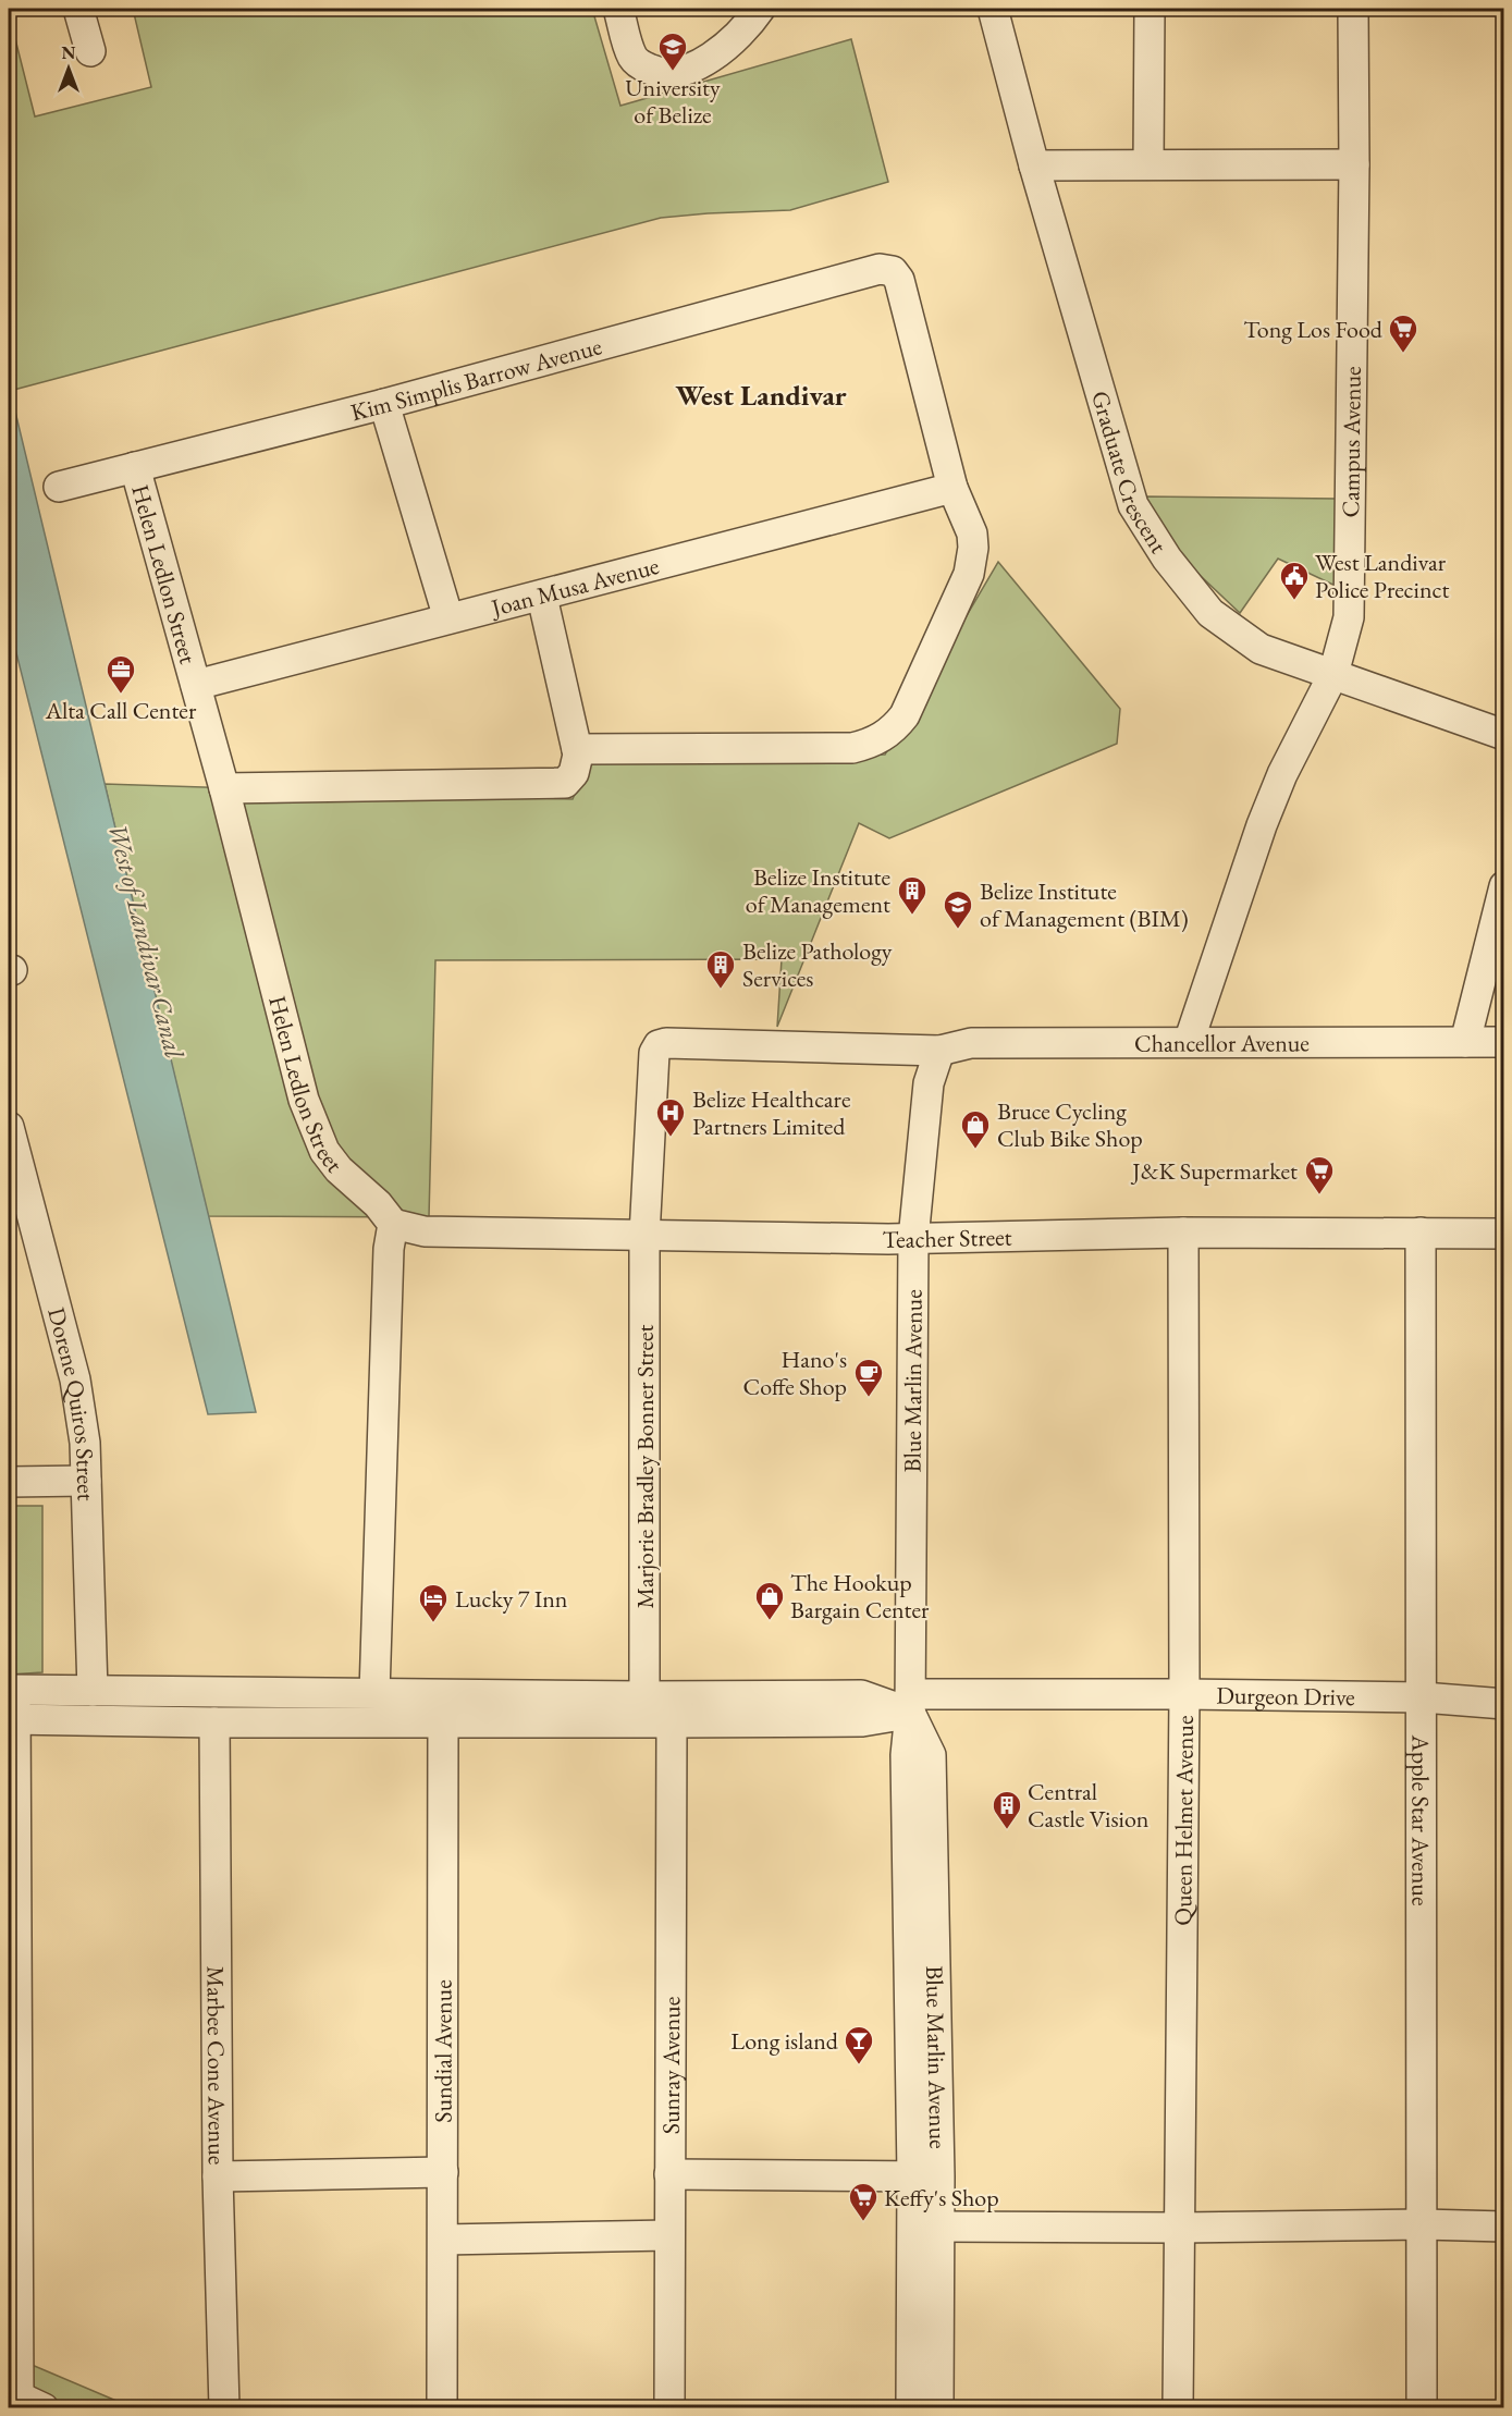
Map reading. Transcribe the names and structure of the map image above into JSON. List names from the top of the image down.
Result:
{
  "streets": {
    "street": [
      "Kim Simplis Barrow Avenue",
      "Campus Avenue",
      "Graduate Crescent",
      "Helen Ledlon Street",
      "Joan Musa Avenue",
      "Chancellor Avenue",
      "Teacher Street",
      "Blue Marlin Avenue",
      "Dorene Quiros Street",
      "Marjorie Bradley Bonner Street",
      "Durgeon Drive",
      "Queen Helmet Avenue",
      "Apple Star Avenue",
      "Sundial Avenue",
      "Marbee Cone Avenue",
      "Sunray Avenue"
    ]
  },
  "crossings": [
    ["Kim Simplis Barrow Avenue", "Helen Ledlon Street"],
    ["Kim Simplis Barrow Avenue", "Joan Musa Avenue"],
    ["Campus Avenue", "Graduate Crescent"],
    ["Campus Avenue", "Chancellor Avenue"],
    ["Helen Ledlon Street", "Joan Musa Avenue"],
    ["Helen Ledlon Street", "Teacher Street"],
    ["Chancellor Avenue", "Teacher Street"],
    ["Chancellor Avenue", "Blue Marlin Avenue"],
    ["Chancellor Avenue", "Marjorie Bradley Bonner Street"],
    ["Teacher Street", "Blue Marlin Avenue"],
    ["Teacher Street", "Marjorie Bradley Bonner Street"],
    ["Teacher Street", "Queen Helmet Avenue"],
    ["Teacher Street", "Apple Star Avenue"],
    ["Blue Marlin Avenue", "Durgeon Drive"],
    ["Durgeon Drive", "Queen Helmet Avenue"],
    ["Durgeon Drive", "Apple Star Avenue"]
  ],
  "districts": ["West Landivar"],
  "water": ["West of Landivar Canal"],
  "places": {
    "school or university": ["University of Belize", "Belize Institute of Management (BIM)"],
    "supermarket": ["Tong Los Food", "J&K Supermarket", "Keffy's Shop"],
    "public building": ["West Landivar Police Precinct"],
    "office": ["Alta Call Center"],
    "building": ["Belize Institute of Management", "Belize Pathology Services", "Central Castle Vision"],
    "hospital": ["Belize Healthcare Partners Limited"],
    "shop": ["Bruce Cycling Club Bike Shop", "The Hookup Bargain Center"],
    "cafe": ["Hano's Coffe Shop"],
    "hotel": ["Lucky 7 Inn"],
    "bar": ["Long island"]
  },
  "north": "top"
}
